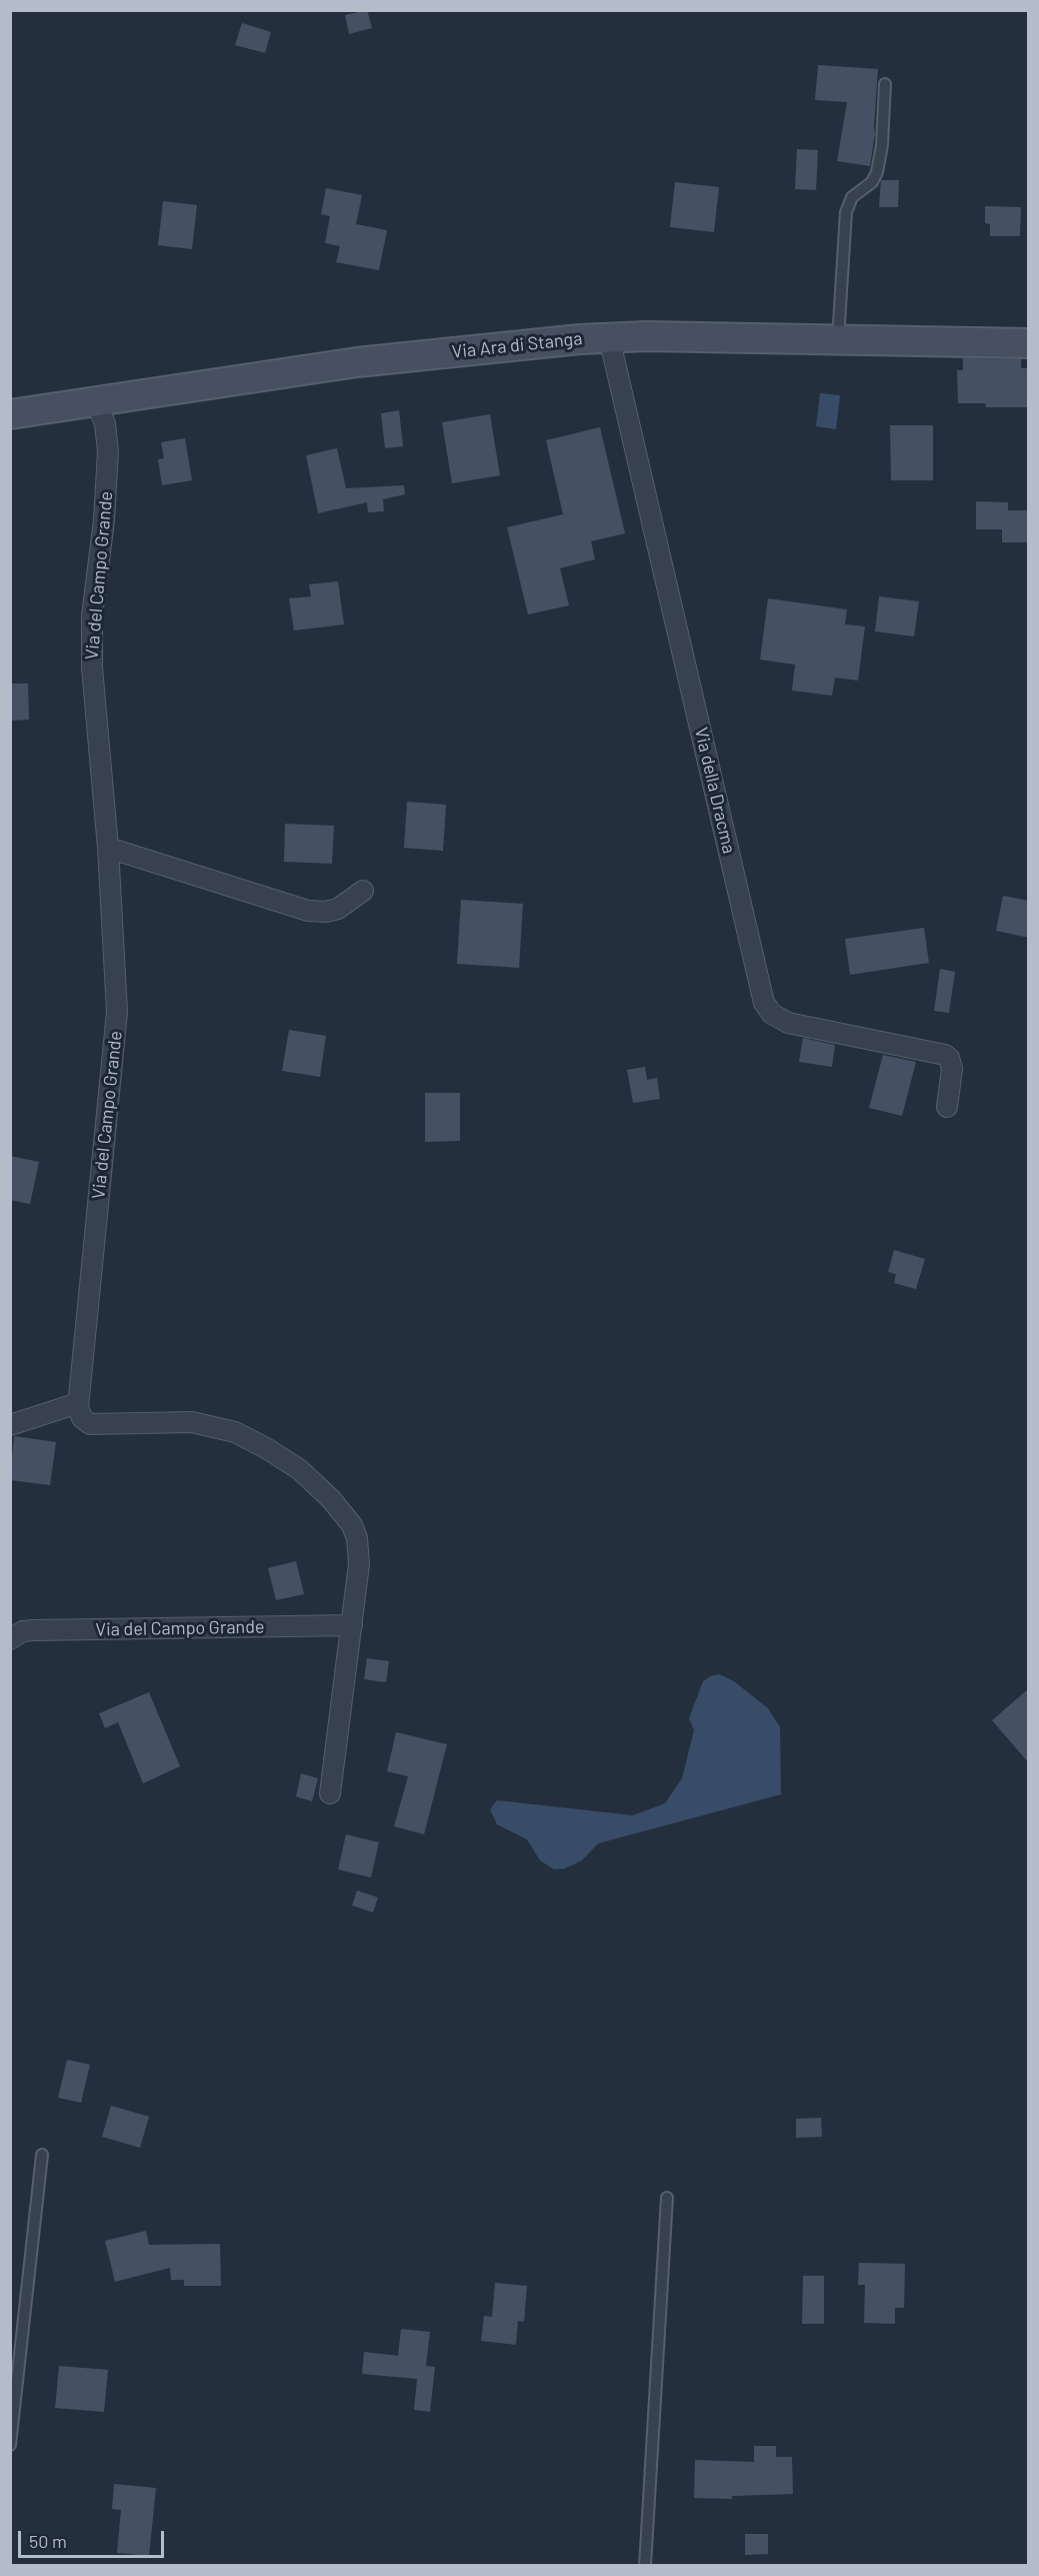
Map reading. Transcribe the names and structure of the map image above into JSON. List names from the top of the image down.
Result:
{
  "streets": {
    "street": ["Via Ara di Stanga", "Via del Campo Grande", "Via della Dracma"]
  },
  "crossings": [
    ["Via Ara di Stanga", "Via del Campo Grande"],
    ["Via Ara di Stanga", "Via della Dracma"]
  ],
  "scale_bar": "50 m"
}
